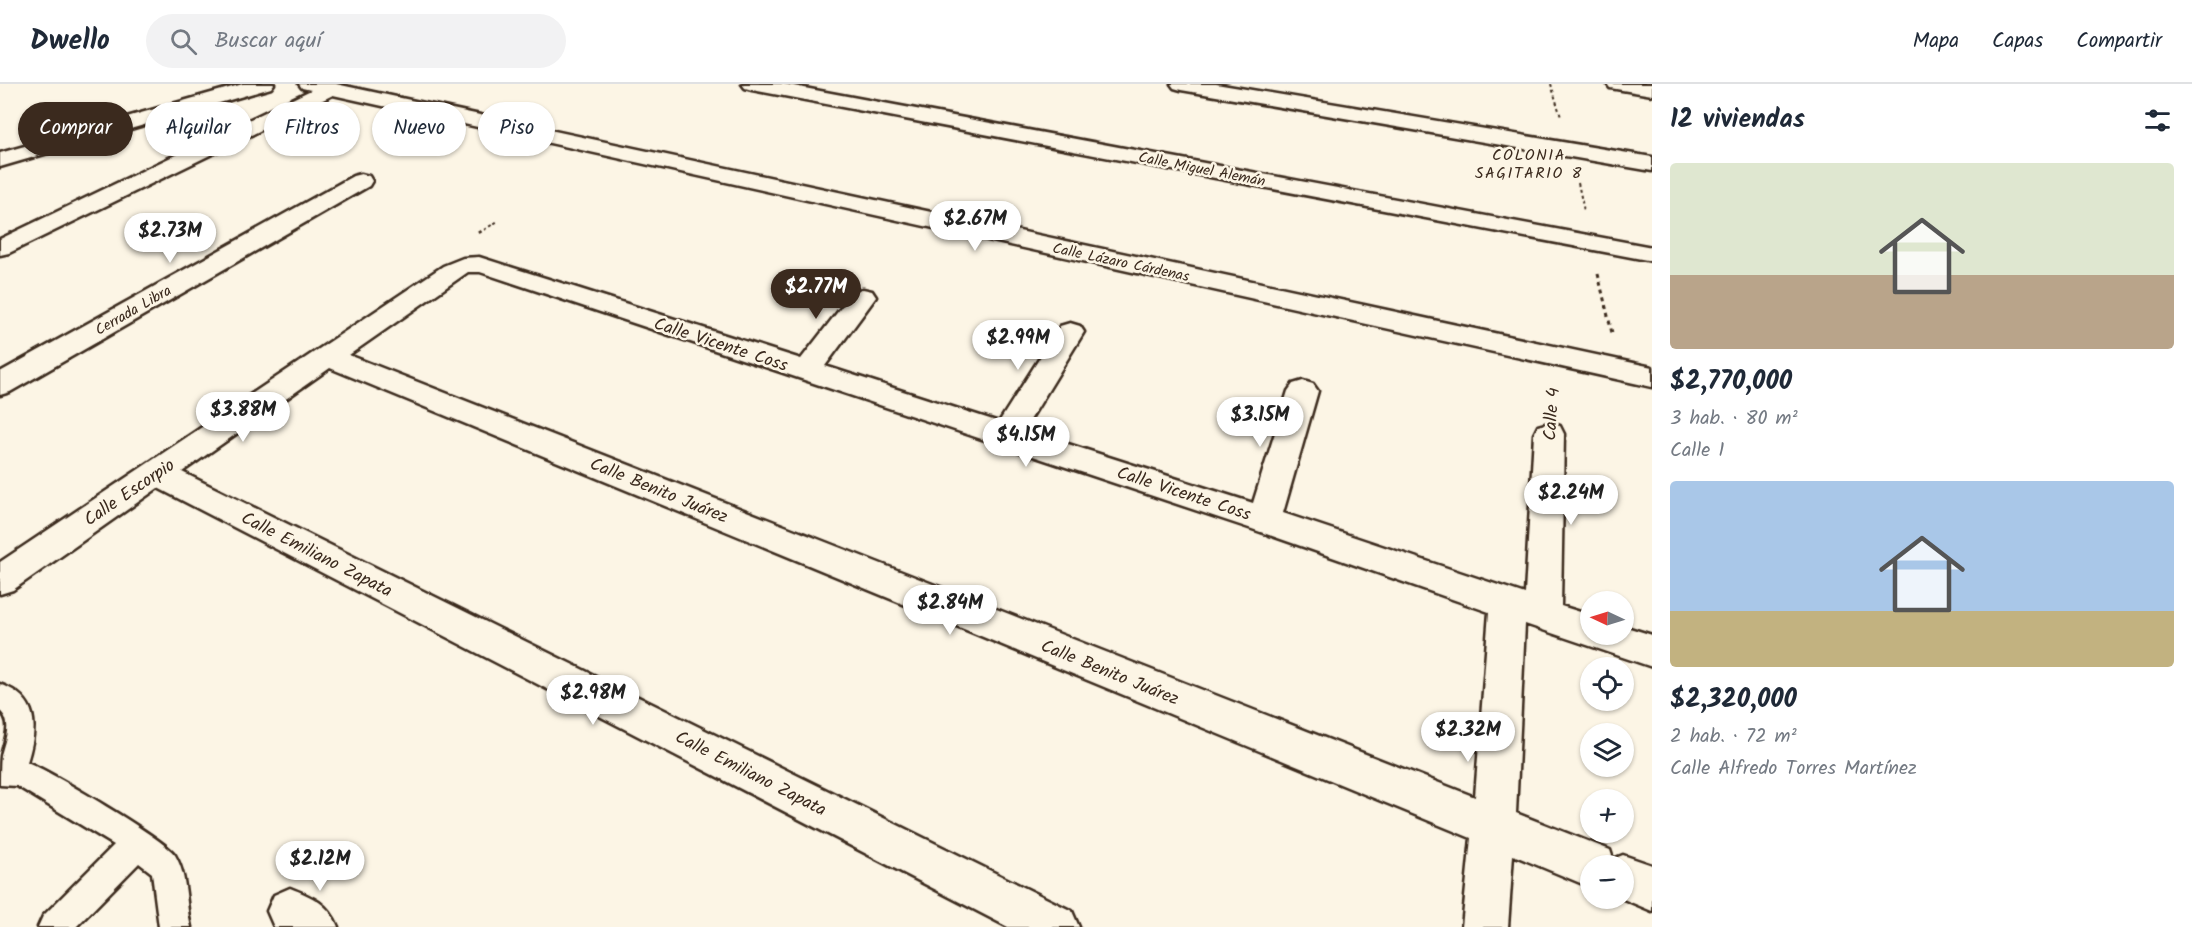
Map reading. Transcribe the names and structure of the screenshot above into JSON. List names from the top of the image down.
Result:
{
  "streets": {
    "street": [
      "Calle Miguel Alemán",
      "Calle Lázaro Cárdenas",
      "Cerrada Libra",
      "Calle Vicente Coss",
      "Calle 4",
      "Calle Benito Juárez",
      "Calle Escorpio",
      "Calle Emiliano Zapata"
    ]
  },
  "crossings": [
    ["Calle Vicente Coss", "Calle 4"],
    ["Calle Vicente Coss", "Calle Escorpio"],
    ["Calle 4", "Calle Benito Juárez"],
    ["Calle Benito Juárez", "Calle Escorpio"],
    ["Calle Escorpio", "Calle Emiliano Zapata"]
  ],
  "districts": ["COLONIA SAGITARIO 8"],
  "north": "left",
  "page": {
    "header": "Dwello",
    "search": "Buscar aquí",
    "nav": ["Mapa", "Capas", "Compartir"],
    "heading": "12 viviendas",
    "chip": [
      "Comprar",
      "Alquilar",
      "Filtros",
      "Nuevo",
      "Piso"
    ],
    "list": [
      {
        "name": "$2,770,000",
        "note": "3 hab. · 80 m² · Calle 1"
      },
      {
        "name": "$2,320,000",
        "note": "2 hab. · 72 m² · Calle Alfredo Torres Martínez"
      }
    ],
    "price": [
      "$2.67M",
      "$2.73M",
      "$2.77M",
      "$2.99M",
      "$3.88M",
      "$3.15M",
      "$4.15M",
      "$2.24M",
      "$2.84M",
      "$2.98M",
      "$2.32M",
      "$2.12M"
    ],
    "map_buttons": ["+", "−"]
  }
}
